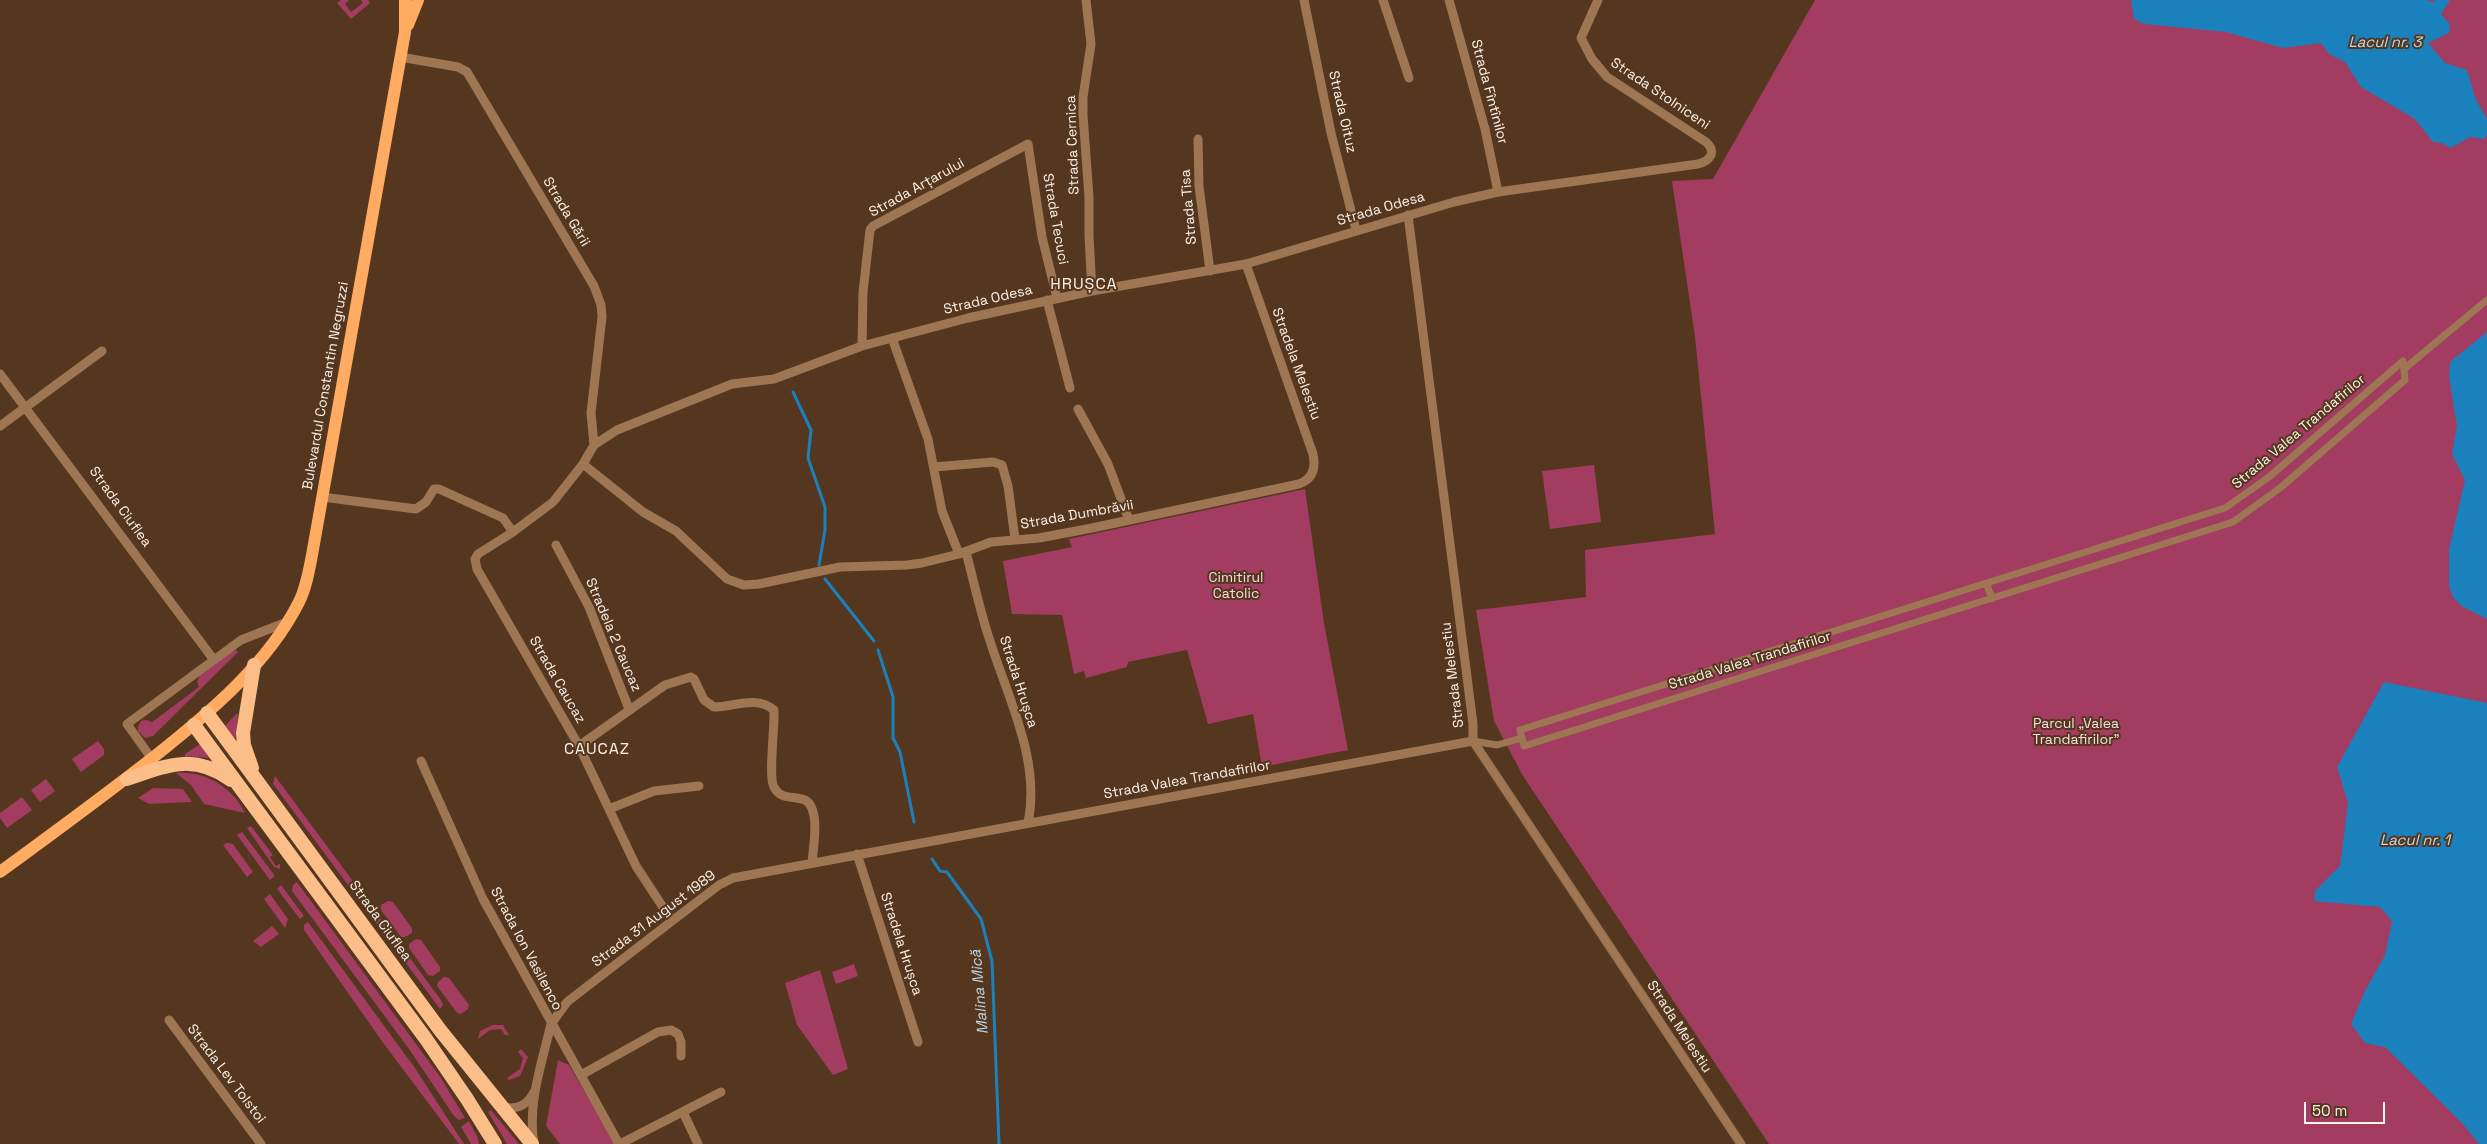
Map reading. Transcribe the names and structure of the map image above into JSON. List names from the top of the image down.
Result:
{
  "streets": {
    "highway": ["Strada Ciuflea"],
    "main road": ["Bulevardul Constantin Negruzzi"],
    "street": [
      "Strada Fîntînilor",
      "Strada Stolniceni",
      "Strada Oituz",
      "Strada Cernica",
      "Strada Arțarului",
      "Strada Tisa",
      "Strada Odesa",
      "Strada Gării",
      "Strada Tecuci",
      "Stradela Melestiu",
      "Strada Valea Trandafirilor",
      "Strada Dumbrăvii",
      "Stradela 2 Caucaz",
      "Strada Melestiu",
      "Strada Caucaz",
      "Strada Hrușca",
      "Strada 31 August 1989",
      "Stradela Hrușca",
      "Strada Ion Vasilenco",
      "Strada Lev Tolstoi"
    ]
  },
  "crossings": [
    ["Strada Fîntînilor", "Strada Odesa"],
    ["Strada Stolniceni", "Strada Odesa"],
    ["Strada Oituz", "Strada Odesa"],
    ["Strada Cernica", "Strada Odesa"],
    ["Strada Arțarului", "Strada Odesa"],
    ["Strada Arțarului", "Strada Tecuci"],
    ["Strada Tisa", "Strada Odesa"],
    ["Strada Odesa", "Strada Gării"],
    ["Strada Odesa", "Strada Tecuci"],
    ["Strada Odesa", "Stradela Melestiu"],
    ["Strada Odesa", "Strada Dumbrăvii"],
    ["Strada Odesa", "Strada Melestiu"],
    ["Strada Odesa", "Strada Caucaz"],
    ["Strada Odesa", "Strada Hrușca"],
    ["Strada Gării", "Bulevardul Constantin Negruzzi"],
    ["Stradela Melestiu", "Strada Dumbrăvii"],
    ["Bulevardul Constantin Negruzzi", "Strada Ciuflea"],
    ["Strada Valea Trandafirilor", "Strada Melestiu"],
    ["Strada Valea Trandafirilor", "Strada Hrușca"],
    ["Strada Valea Trandafirilor", "Strada 31 August 1989"],
    ["Strada Valea Trandafirilor", "Stradela Hrușca"],
    ["Strada Ciuflea", "Strada 31 August 1989"],
    ["Strada Dumbrăvii", "Strada Hrușca"],
    ["Strada Caucaz", "Strada 31 August 1989"],
    ["Strada 31 August 1989", "Stradela Hrușca"],
    ["Strada 31 August 1989", "Strada Ion Vasilenco"]
  ],
  "districts": ["HRUȘCA", "CAUCAZ"],
  "water": ["Lacul nr. 3", "Lacul nr. 1", "Malina Mică"],
  "parks": ["Cimitirul Catolic", "Parcul „Valea Trandafirilor”"],
  "scale_bar": "50 m"
}
